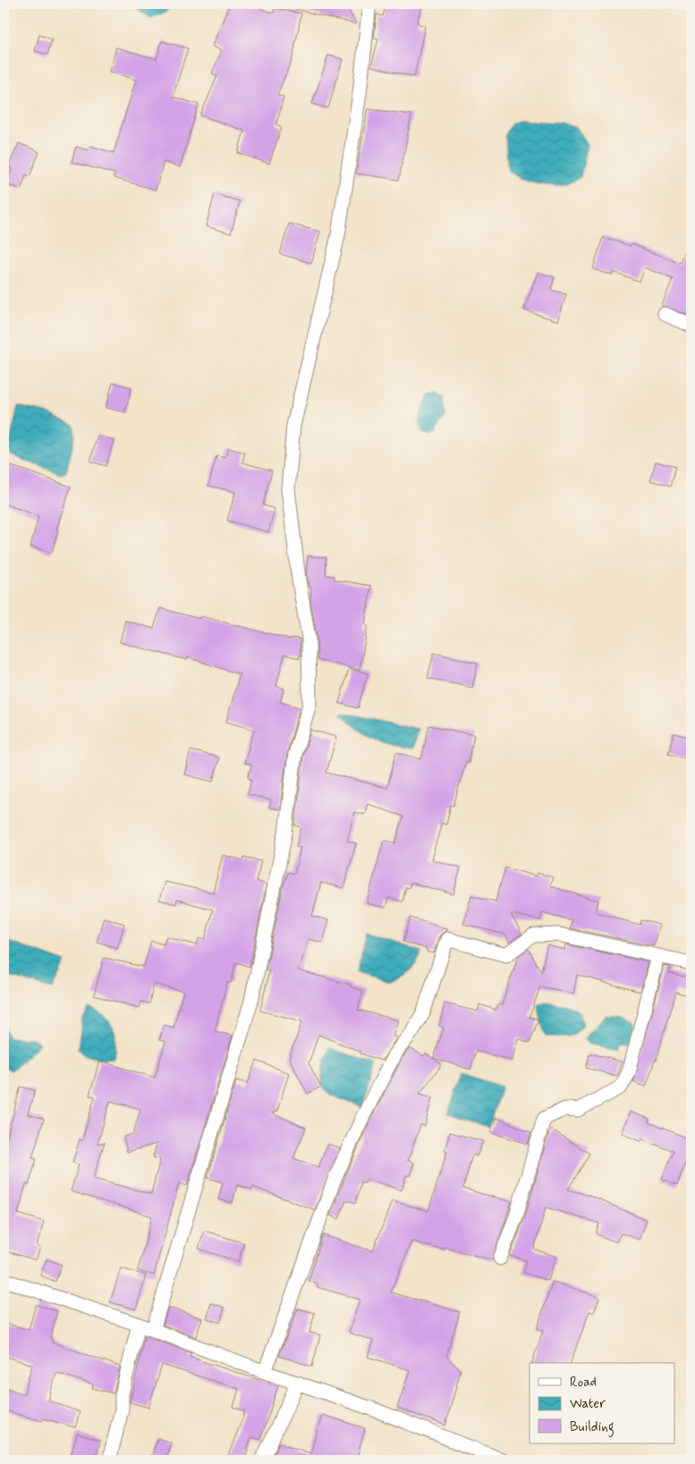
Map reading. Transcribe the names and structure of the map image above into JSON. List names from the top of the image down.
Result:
{
  "legend": ["Road", "Water", "Building"]
}
